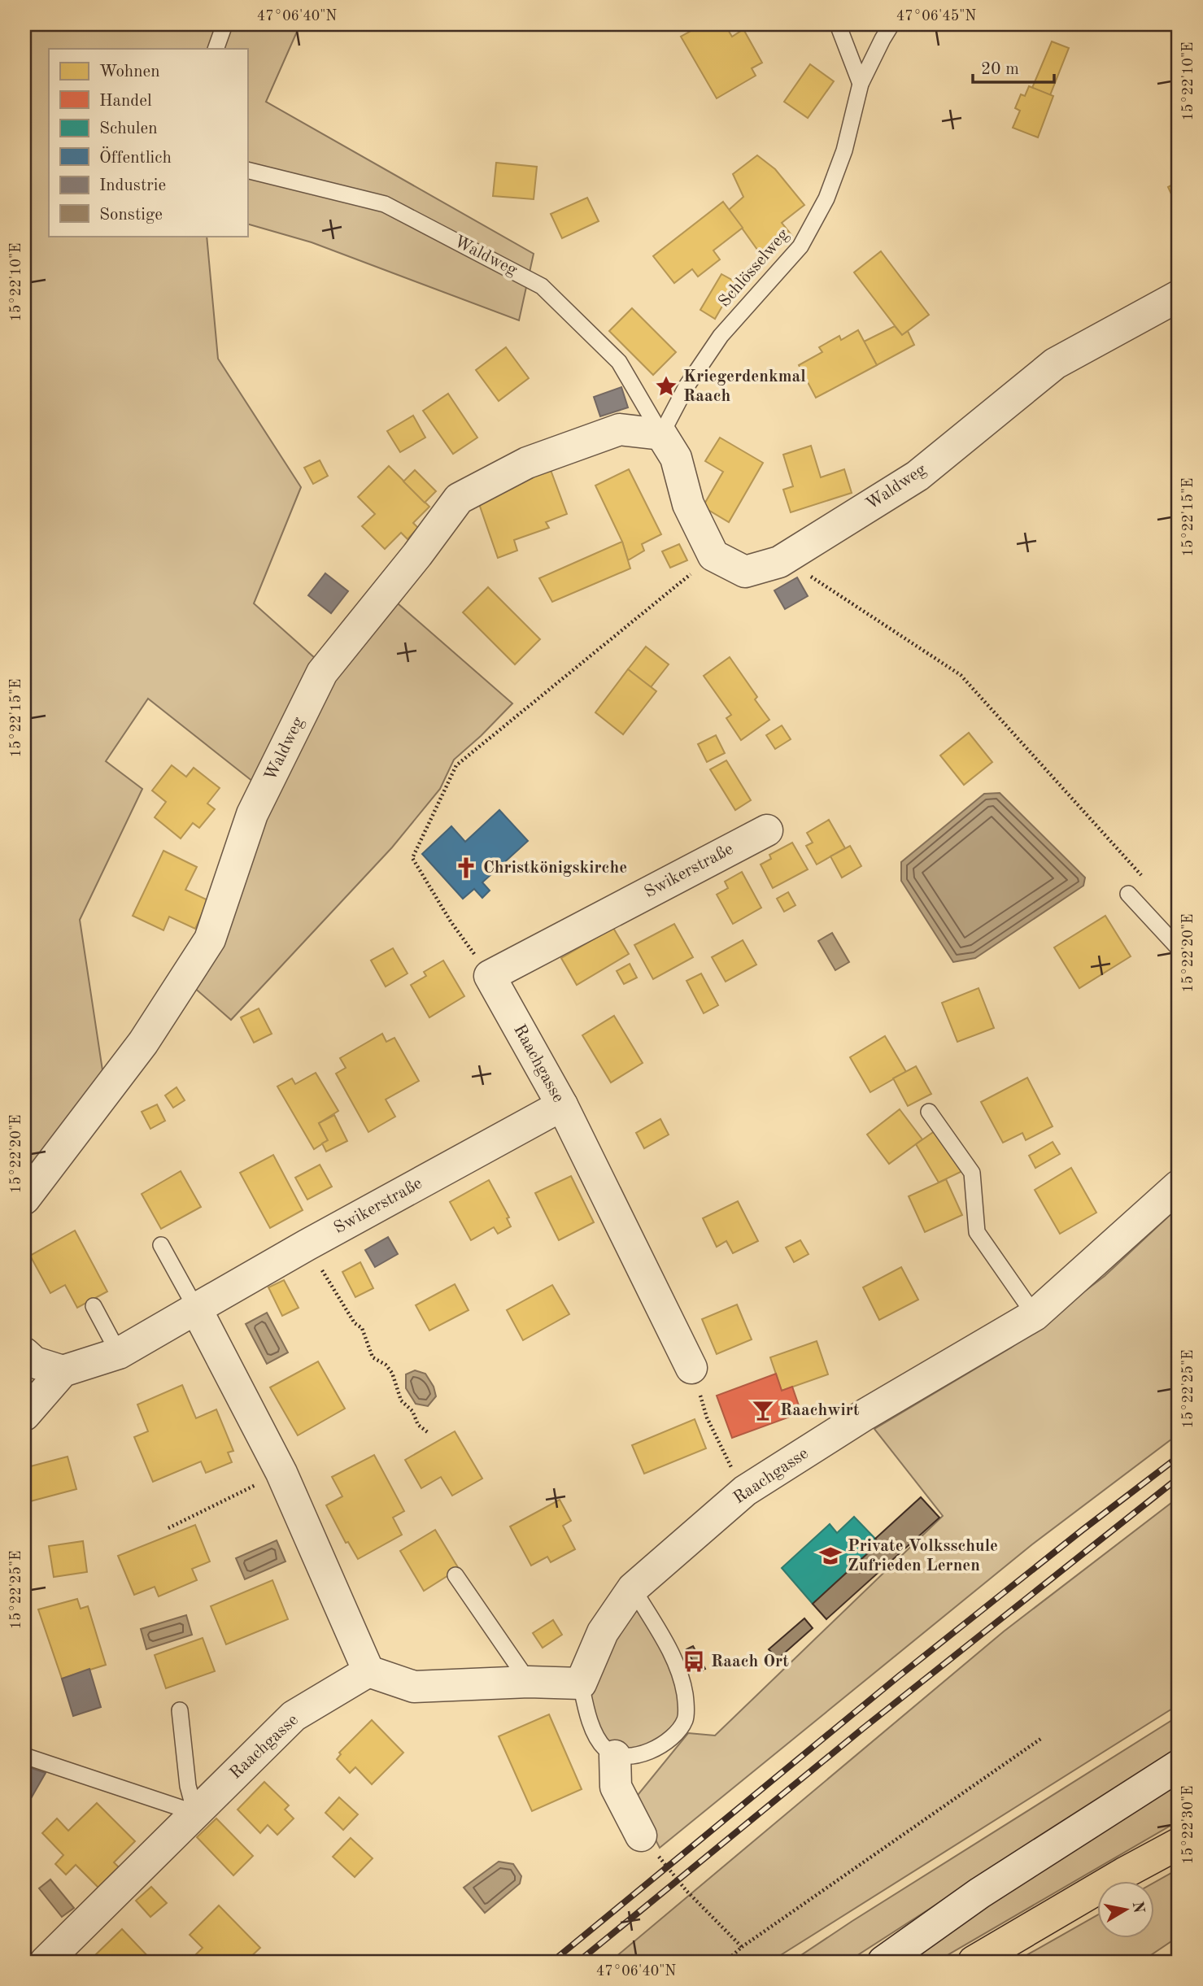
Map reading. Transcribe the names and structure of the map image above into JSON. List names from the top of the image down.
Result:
{
  "streets": {
    "street": ["Waldweg", "Swikerstraße", "Raachgasse"],
    "lane": ["Schlösselweg"]
  },
  "crossings": [
    ["Waldweg", "Schlösselweg"],
    ["Swikerstraße", "Raachgasse"]
  ],
  "places": {
    "place": ["Kriegerdenkmal Raach"],
    "church": ["Christkönigskirche"],
    "bar": ["Raachwirt"],
    "school or university": ["Private Volksschule Zufrieden Lernen"],
    "bus stop": ["Raach Ort"]
  },
  "legend": [
    "Wohnen",
    "Handel",
    "Schulen",
    "Öffentlich",
    "Industrie",
    "Sonstige"
  ],
  "scale_bar": "20 m",
  "north": "right",
  "coordinates": [
    "47°06'40\"N",
    "47°06'45\"N",
    "15°22'10\"E",
    "15°22'15\"E",
    "15°22'20\"E",
    "15°22'25\"E",
    "15°22'30\"E"
  ]
}
